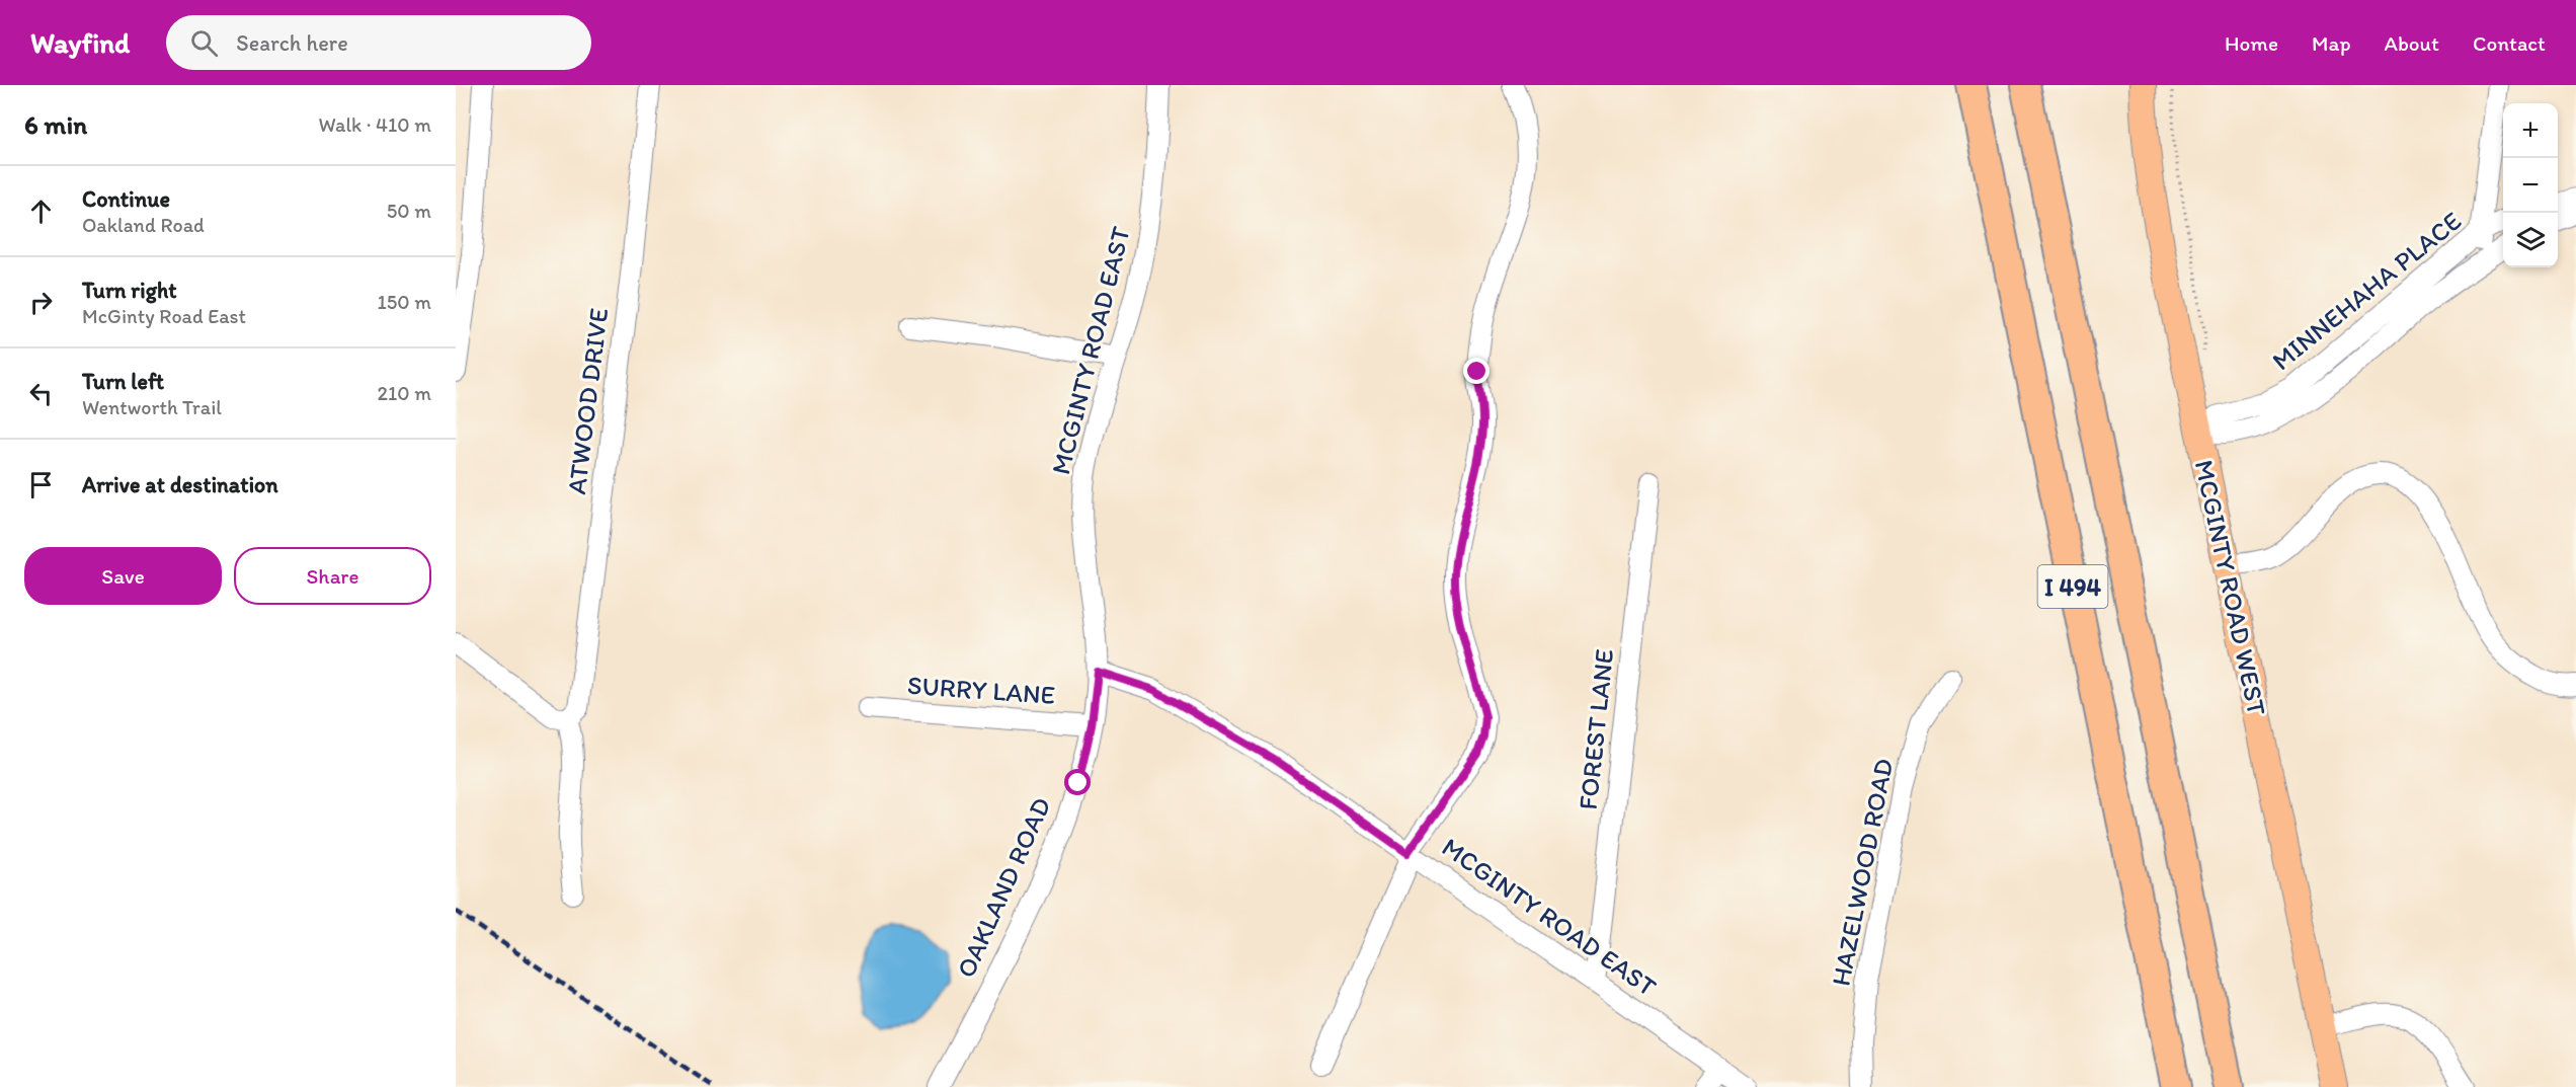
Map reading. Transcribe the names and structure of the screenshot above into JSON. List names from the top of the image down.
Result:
{
  "streets": {
    "highway": ["I 494"],
    "main road": ["MCGINTY ROAD WEST"],
    "street": [
      "MINNEHAHA PLACE",
      "MCGINTY ROAD EAST",
      "ATWOOD DRIVE",
      "SURRY LANE",
      "FOREST LANE",
      "HAZELWOOD ROAD",
      "OAKLAND ROAD"
    ]
  },
  "crossings": [
    ["MINNEHAHA PLACE", "MCGINTY ROAD WEST"],
    ["MCGINTY ROAD EAST", "FOREST LANE"],
    ["MCGINTY ROAD EAST", "OAKLAND ROAD"],
    ["SURRY LANE", "OAKLAND ROAD"]
  ],
  "page": {
    "header": "Wayfind",
    "search": "Search here",
    "nav": [
      "Home",
      "Map",
      "About",
      "Contact"
    ],
    "heading": ["6 min", "Walk · 410 m"],
    "map_buttons": ["+", "−"],
    "list": [
      ["Continue", "Oakland Road", "50 m"],
      ["Turn right", "McGinty Road East", "150 m"],
      ["Turn left", "Wentworth Trail", "210 m"],
      "Arrive at destination"
    ],
    "buttons": ["Save", "Share"]
  }
}
